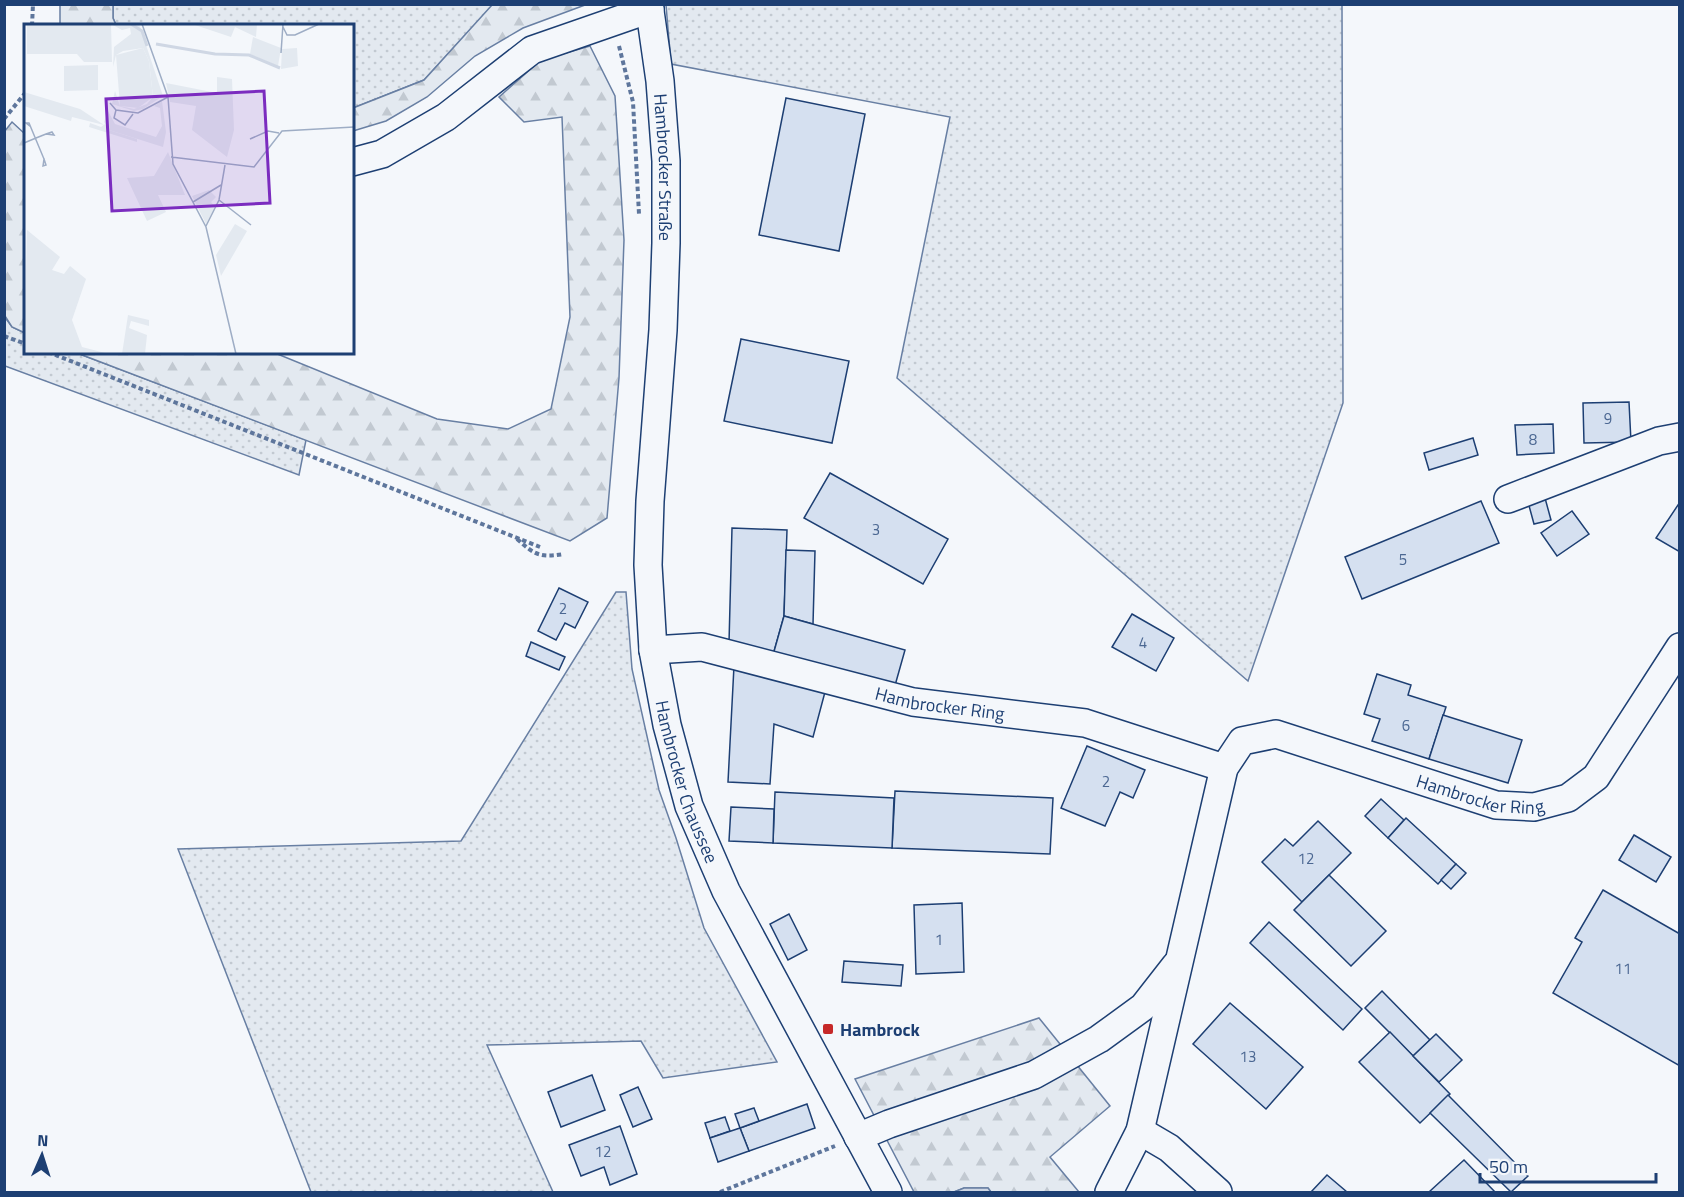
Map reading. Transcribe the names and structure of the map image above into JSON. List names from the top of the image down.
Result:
{
  "streets": {
    "street": ["Hambrocker Straße", "Hambrocker Ring", "Hambrocker Chaussee"]
  },
  "crossings": [
    ["Hambrocker Straße", "Hambrocker Chaussee"],
    ["Hambrocker Ring", "Hambrocker Chaussee"]
  ],
  "places": {
    "transit": ["Hambrock"]
  },
  "house_numbers": [
    "9",
    "8",
    "3",
    "5",
    "2",
    "4",
    "6",
    "2",
    "12",
    "1",
    "11",
    "13",
    "12"
  ],
  "scale_bar": "50 m",
  "north": "top"
}
